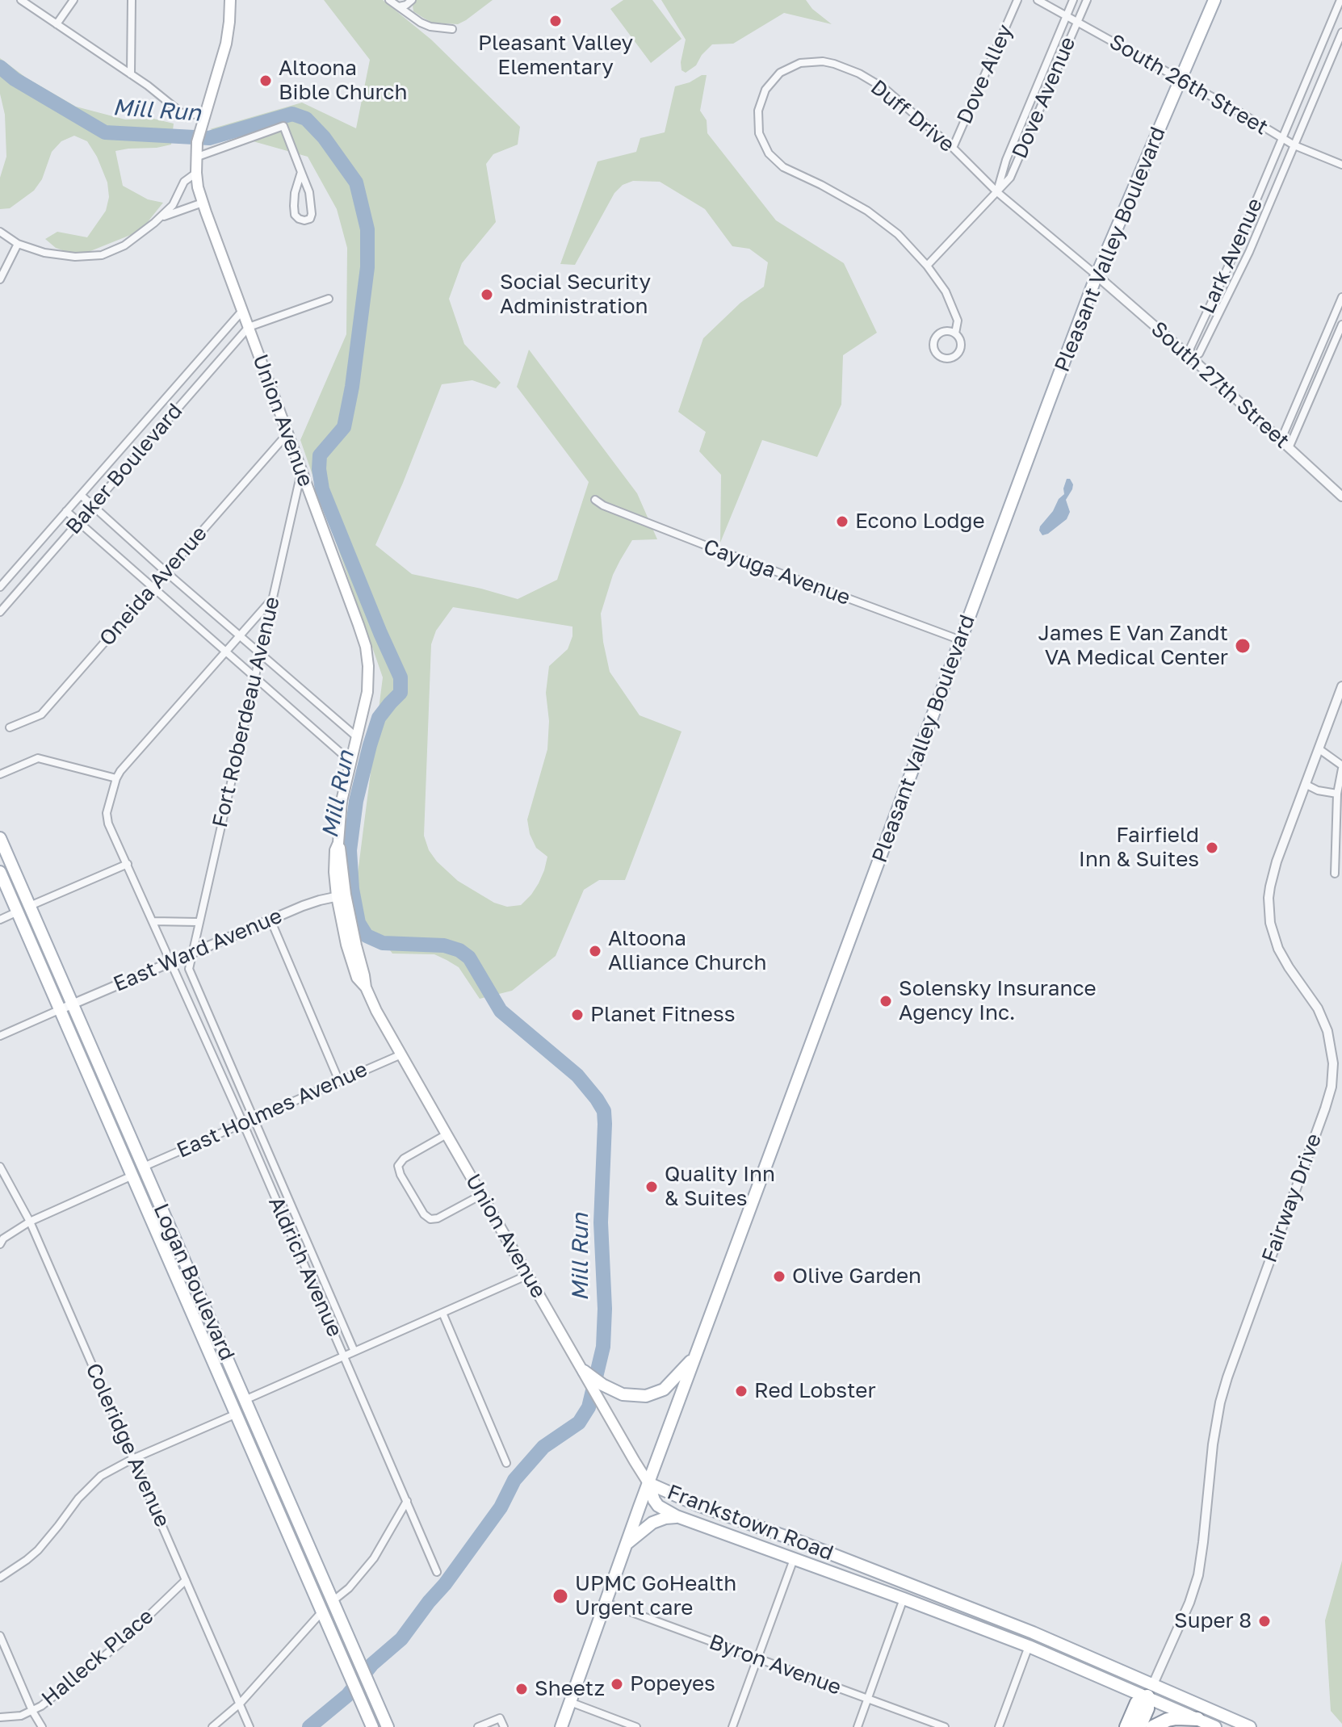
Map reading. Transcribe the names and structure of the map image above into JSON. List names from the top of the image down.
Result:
{
  "streets": {
    "main road": [
      "Pleasant Valley Boulevard",
      "Union Avenue",
      "Logan Boulevard",
      "Frankstown Road"
    ],
    "street": [
      "Dove Alley",
      "South 26th Street",
      "Dove Avenue",
      "Duff Drive",
      "Lark Avenue",
      "South 27th Street",
      "Baker Boulevard",
      "Cayuga Avenue",
      "Oneida Avenue",
      "Fort Roberdeau Avenue",
      "East Ward Avenue",
      "East Holmes Avenue",
      "Fairway Drive",
      "Aldrich Avenue",
      "Coleridge Avenue",
      "Halleck Place",
      "Byron Avenue"
    ]
  },
  "crossings": [
    ["Dove Alley", "Duff Drive"],
    ["South 26th Street", "Dove Avenue"],
    ["South 26th Street", "Pleasant Valley Boulevard"],
    ["South 26th Street", "Lark Avenue"],
    ["Dove Avenue", "Duff Drive"],
    ["Duff Drive", "Pleasant Valley Boulevard"],
    ["Duff Drive", "South 27th Street"],
    ["Pleasant Valley Boulevard", "South 27th Street"],
    ["Pleasant Valley Boulevard", "Union Avenue"],
    ["Pleasant Valley Boulevard", "Cayuga Avenue"],
    ["Pleasant Valley Boulevard", "Frankstown Road"],
    ["Pleasant Valley Boulevard", "Byron Avenue"],
    ["Lark Avenue", "South 27th Street"],
    ["Union Avenue", "Baker Boulevard"],
    ["Union Avenue", "Oneida Avenue"],
    ["Union Avenue", "Fort Roberdeau Avenue"],
    ["Union Avenue", "East Ward Avenue"],
    ["Union Avenue", "East Holmes Avenue"],
    ["Union Avenue", "Frankstown Road"],
    ["Fort Roberdeau Avenue", "East Ward Avenue"],
    ["Fort Roberdeau Avenue", "Aldrich Avenue"],
    ["East Ward Avenue", "Aldrich Avenue"],
    ["East Ward Avenue", "Logan Boulevard"],
    ["East Holmes Avenue", "Aldrich Avenue"],
    ["East Holmes Avenue", "Logan Boulevard"],
    ["Fairway Drive", "Frankstown Road"],
    ["Coleridge Avenue", "Halleck Place"]
  ],
  "water": ["Mill Run"],
  "places": [
    "Pleasant Valley Elementary",
    "Altoona Bible Church",
    "Social Security Administration",
    "Econo Lodge",
    "James E Van Zandt VA Medical Center",
    "Fairfield Inn & Suites",
    "Altoona Alliance Church",
    "Solensky Insurance Agency Inc.",
    "Planet Fitness",
    "Quality Inn & Suites",
    "Olive Garden",
    "Red Lobster",
    "UPMC GoHealth Urgent care",
    "Super 8",
    "Popeyes",
    "Sheetz"
  ]
}
